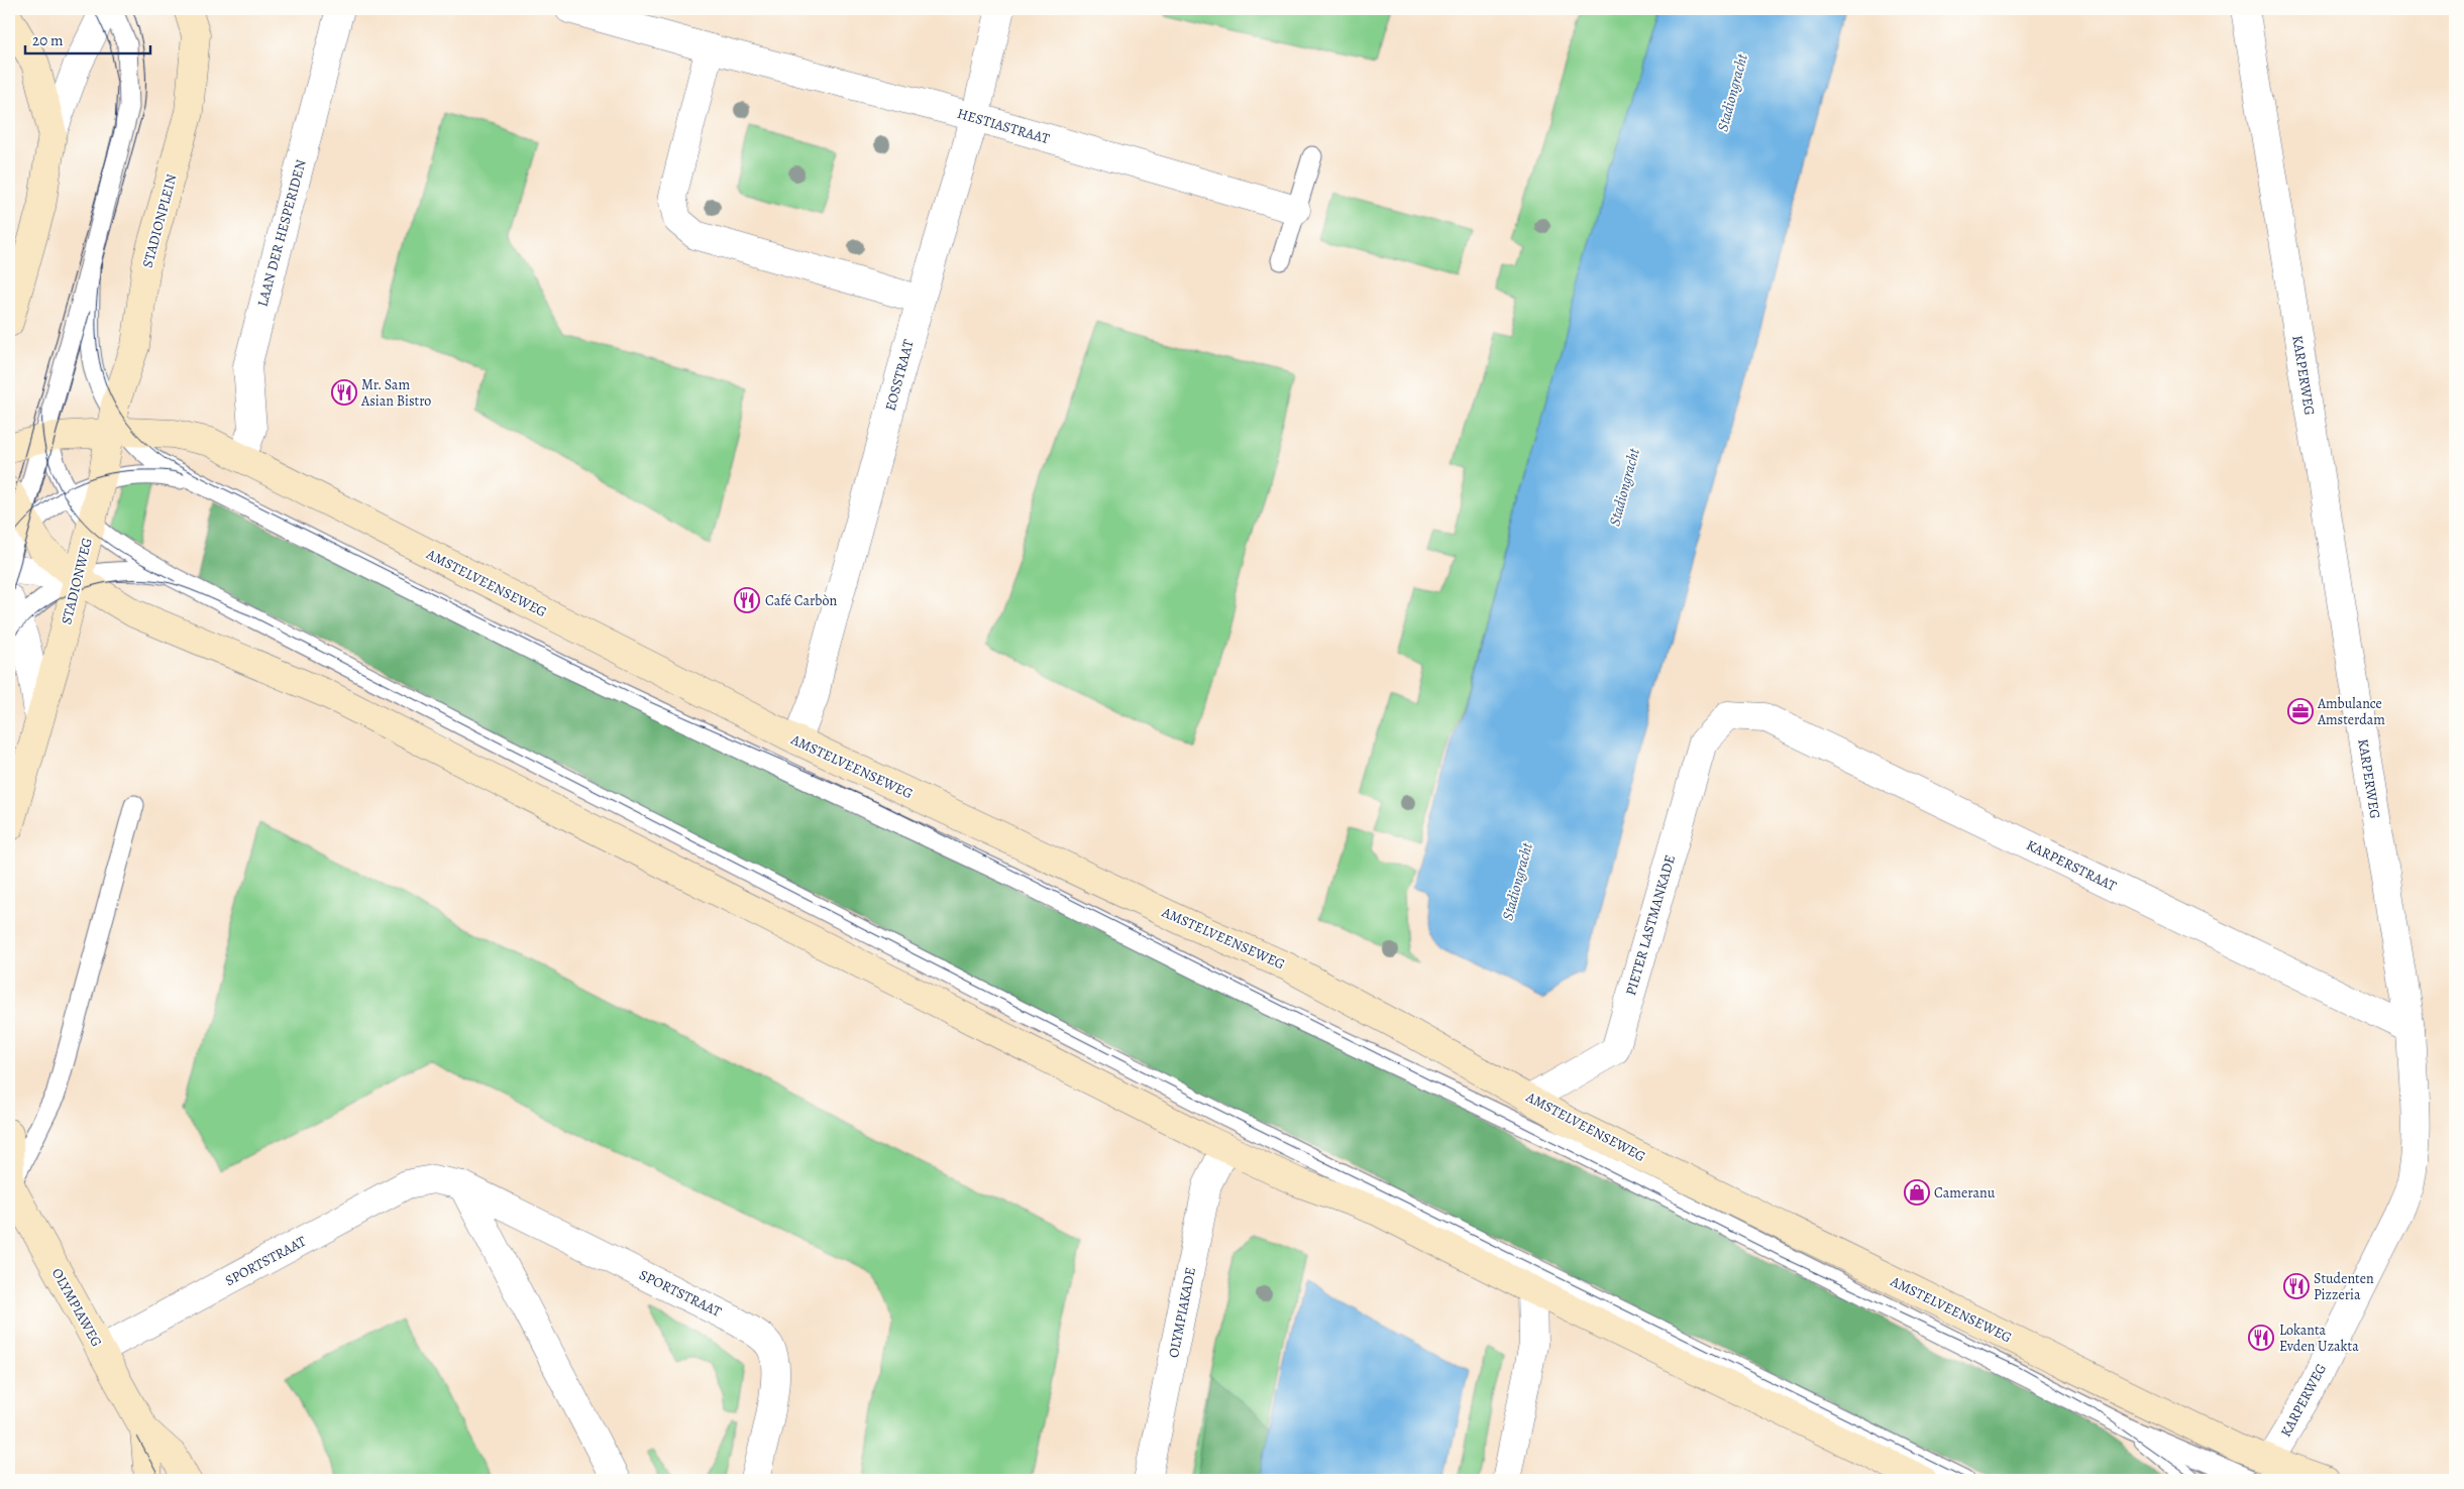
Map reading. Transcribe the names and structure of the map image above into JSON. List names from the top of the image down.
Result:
{
  "streets": {
    "main road": [
      "STADIONPLEIN",
      "STADIONWEG",
      "AMSTELVEENSEWEG",
      "OLYMPIAWEG"
    ],
    "street": [
      "HESTIASTRAAT",
      "LAAN DER HESPERIDEN",
      "EOSSTRAAT",
      "KARPERWEG",
      "KARPERSTRAAT",
      "PIETER LASTMANKADE",
      "SPORTSTRAAT",
      "OLYMPIAKADE"
    ]
  },
  "crossings": [
    ["HESTIASTRAAT", "EOSSTRAAT"],
    ["STADIONPLEIN", "STADIONWEG"],
    ["STADIONPLEIN", "AMSTELVEENSEWEG"],
    ["LAAN DER HESPERIDEN", "AMSTELVEENSEWEG"],
    ["EOSSTRAAT", "AMSTELVEENSEWEG"],
    ["KARPERWEG", "AMSTELVEENSEWEG"],
    ["KARPERWEG", "KARPERSTRAAT"],
    ["STADIONWEG", "AMSTELVEENSEWEG"],
    ["AMSTELVEENSEWEG", "PIETER LASTMANKADE"],
    ["KARPERSTRAAT", "PIETER LASTMANKADE"],
    ["SPORTSTRAAT", "OLYMPIAWEG"]
  ],
  "water": ["Stadiongracht"],
  "places": {
    "restaurant": [
      "Mr. Sam Asian Bistro",
      "Café Carbòn",
      "Studenten Pizzeria",
      "Lokanta Evden Uzakta"
    ],
    "office": ["Ambulance Amsterdam"],
    "shop": ["Cameranu"]
  },
  "scale_bar": "20 m"
}
